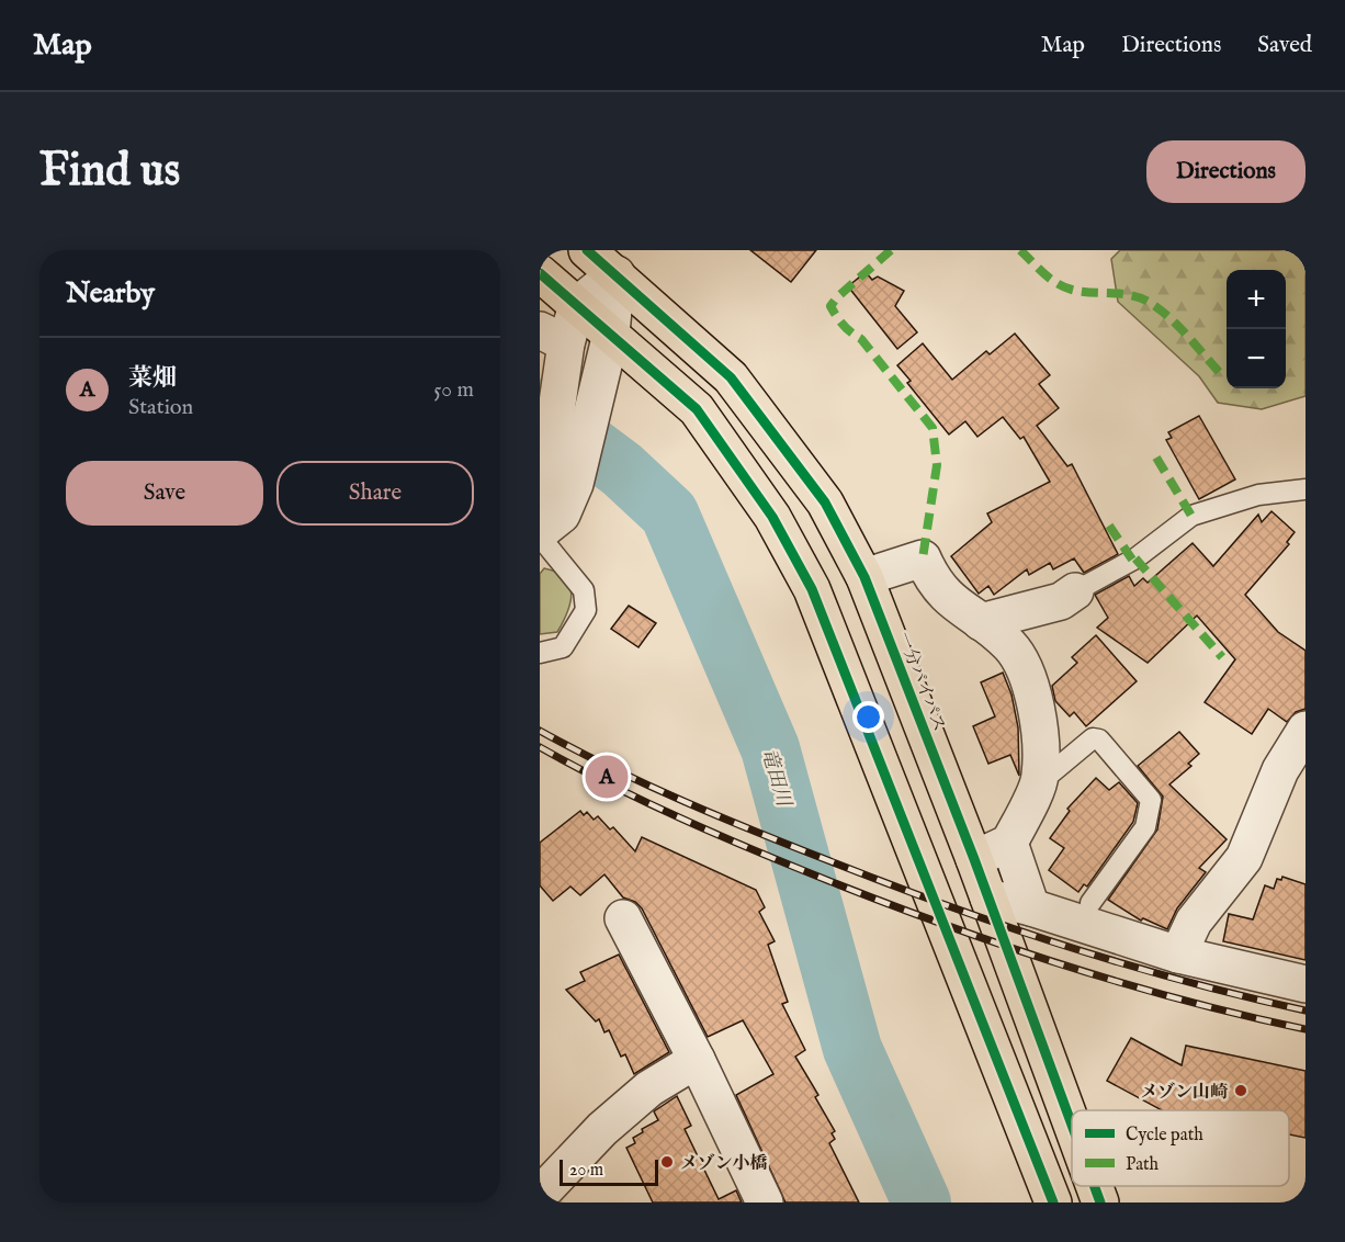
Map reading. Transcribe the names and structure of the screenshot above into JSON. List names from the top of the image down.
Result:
{
  "streets": {
    "highway": ["一分バイパス"]
  },
  "water": ["竜田川"],
  "places": ["メゾン山崎", "メゾン小橋"],
  "legend": ["Cycle path", "Path"],
  "scale_bar": "20 m",
  "page": {
    "header": "Map",
    "nav": ["Map", "Directions", "Saved"],
    "buttons": [
      "Directions",
      ["Save", "Share"]
    ],
    "title": "Find us",
    "heading": "Nearby",
    "map_buttons": ["+", "−"],
    "list": [
      {
        "mark": "A",
        "name": "菜畑",
        "note": "Station",
        "value": "50 m"
      }
    ],
    "pins": "A",
    "scale": "20 m"
  }
}
